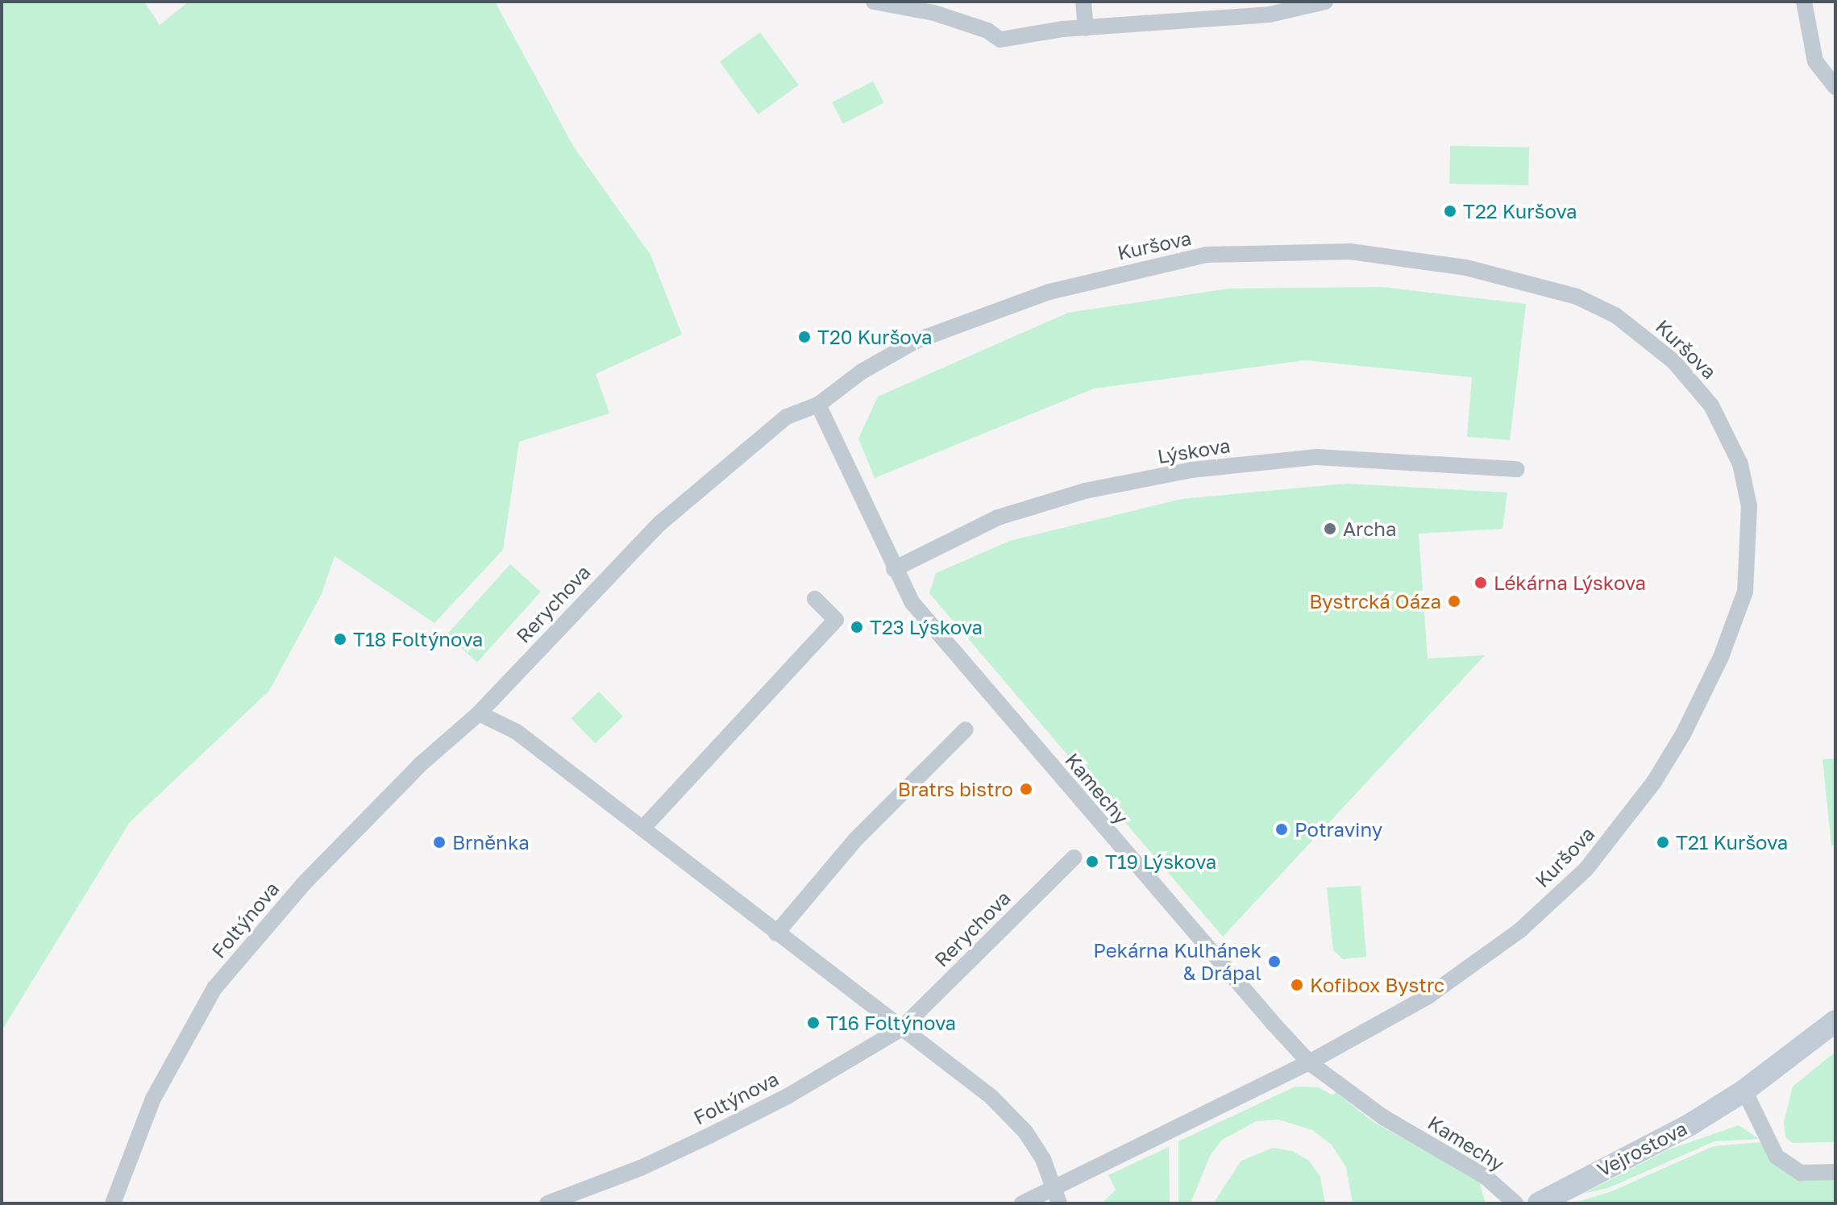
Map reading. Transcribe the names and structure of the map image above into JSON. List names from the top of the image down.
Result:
{
  "streets": {
    "street": [
      "Kuršova",
      "Lýskova",
      "Rerychova",
      "Kamechy",
      "Foltýnova",
      "Vejrostova"
    ]
  },
  "crossings": [
    ["Kuršova", "Rerychova"],
    ["Kuršova", "Kamechy"],
    ["Lýskova", "Kamechy"],
    ["Rerychova", "Kamechy"],
    ["Rerychova", "Foltýnova"]
  ],
  "places": [
    "T22 Kuršova",
    "T20 Kuršova",
    "Archa",
    "Lékárna Lýskova",
    "Bystrcká Oáza",
    "T23 Lýskova",
    "T18 Foltýnova",
    "Bratrs bistro",
    "Potraviny",
    "Brněnka",
    "T21 Kuršova",
    "T19 Lýskova",
    "Pekárna Kulhánek & Drápal",
    "Kofibox Bystrc",
    "T16 Foltýnova"
  ]
}
